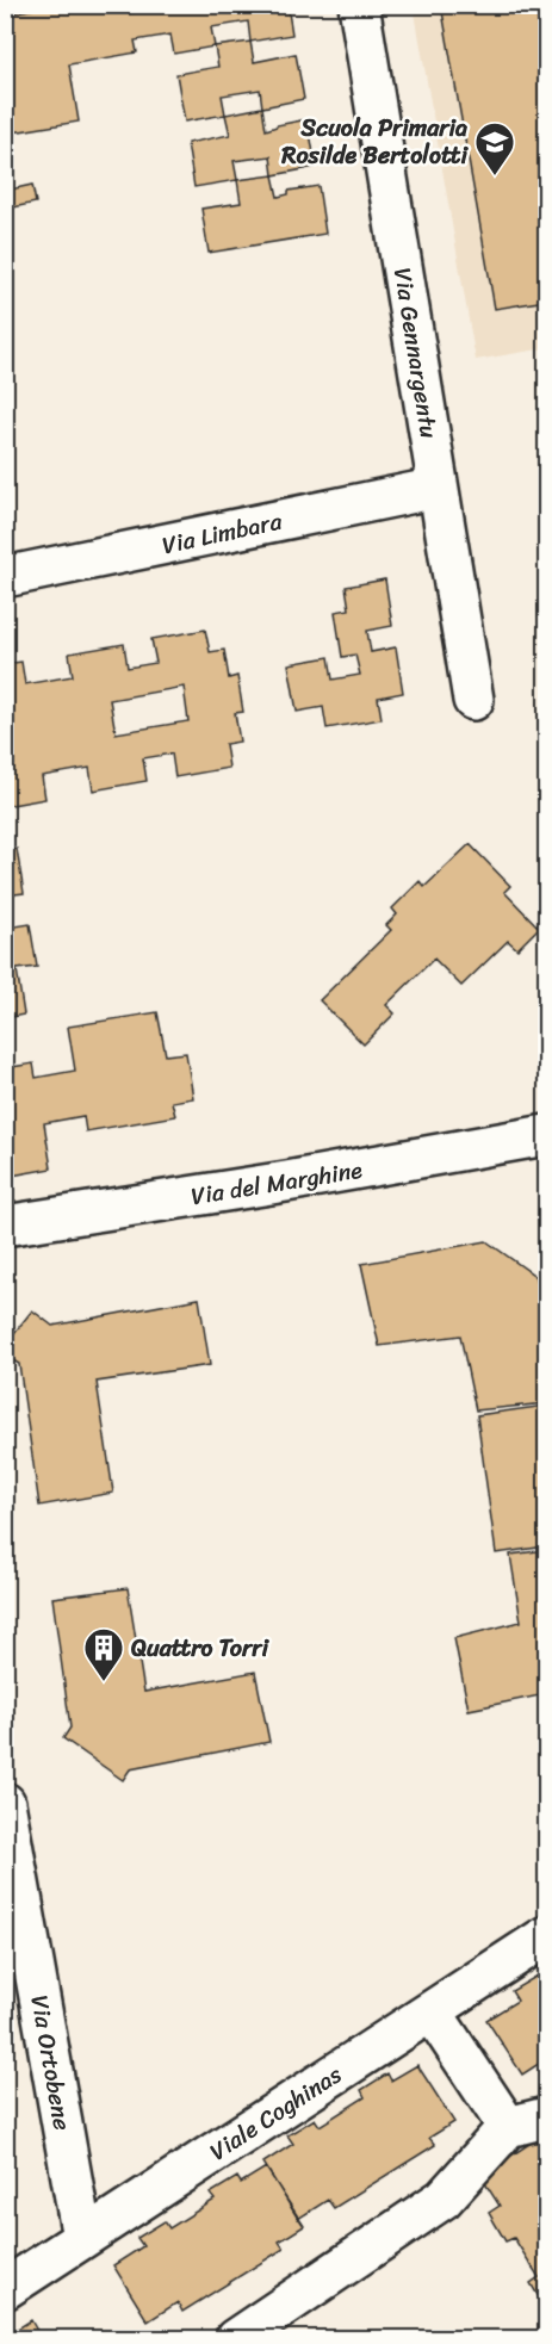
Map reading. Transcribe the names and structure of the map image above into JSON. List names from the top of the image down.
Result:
{
  "streets": {
    "street": [
      "Via Gennargentu",
      "Via Limbara",
      "Via del Marghine",
      "Via Ortobene",
      "Viale Coghinas"
    ]
  },
  "crossings": [
    ["Via Gennargentu", "Via Limbara"],
    ["Via Ortobene", "Viale Coghinas"]
  ],
  "places": {
    "school or university": ["Scuola Primaria Rosilde Bertolotti"],
    "building": ["Quattro Torri"]
  }
}
